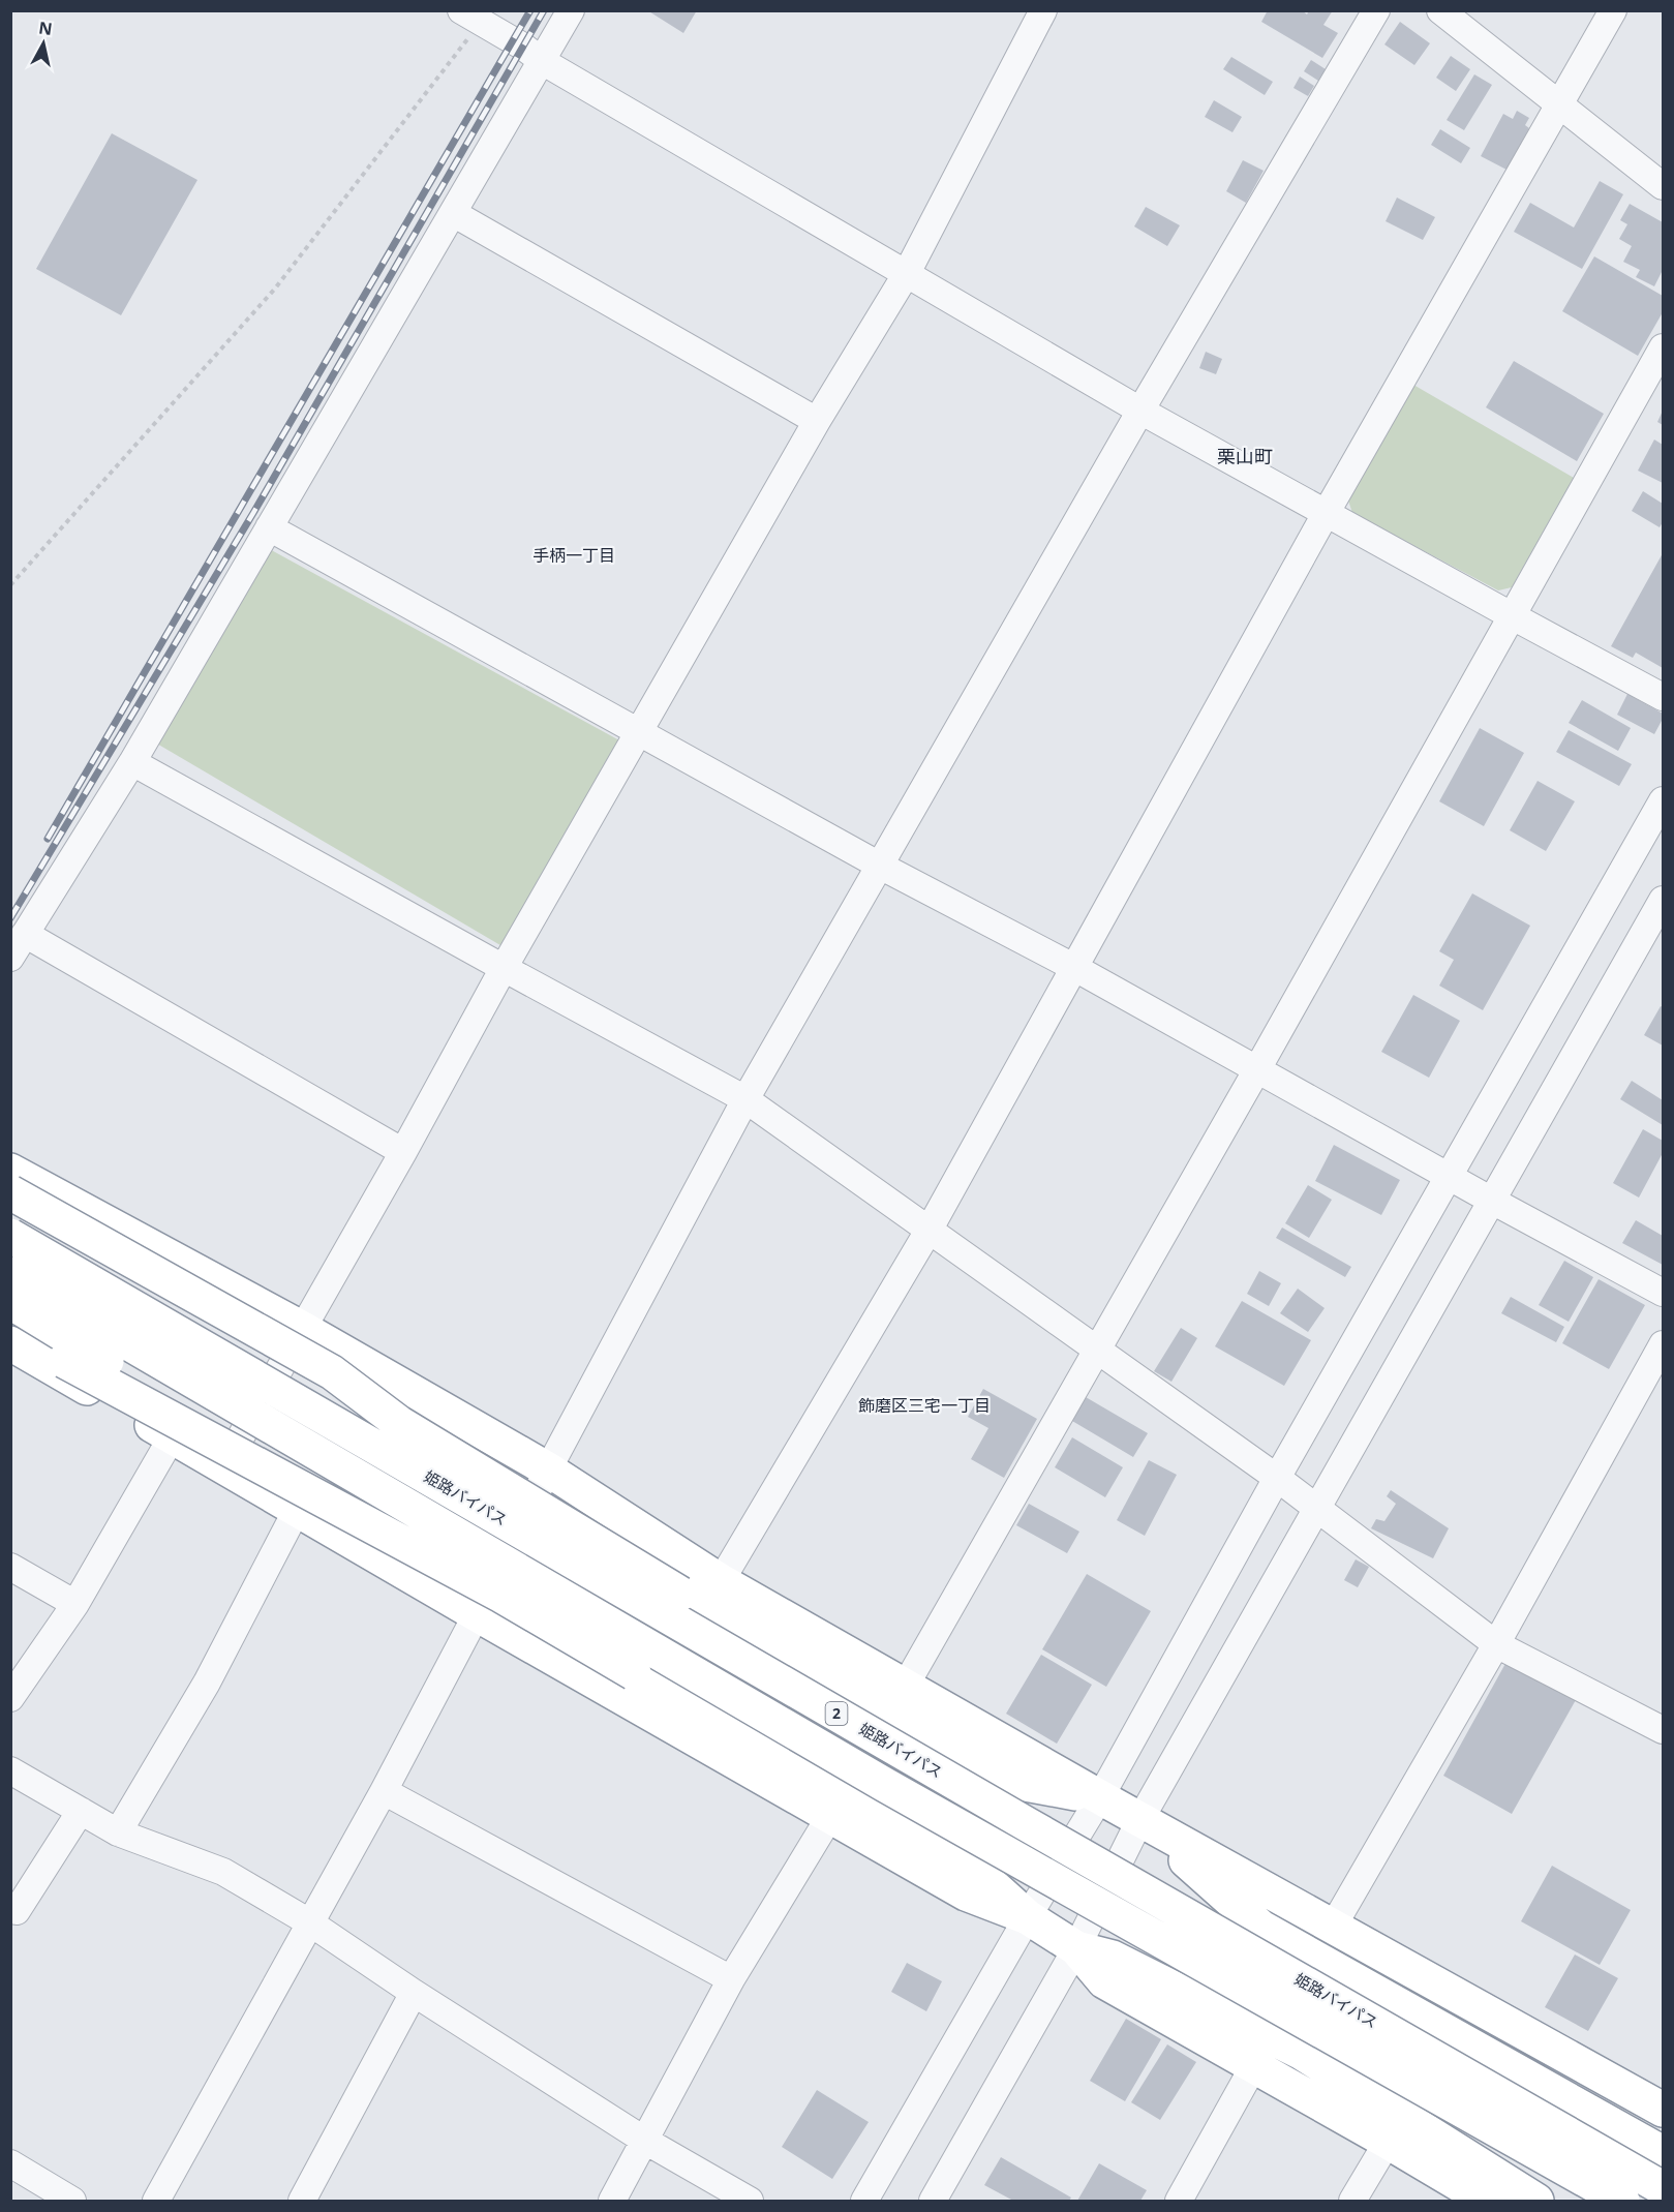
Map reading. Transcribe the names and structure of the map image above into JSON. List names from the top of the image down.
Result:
{
  "streets": {
    "highway": ["姫路バイパス", "2"]
  },
  "districts": ["栗山町", "手柄一丁目", "飾磨区三宅一丁目"],
  "north": "top"
}
